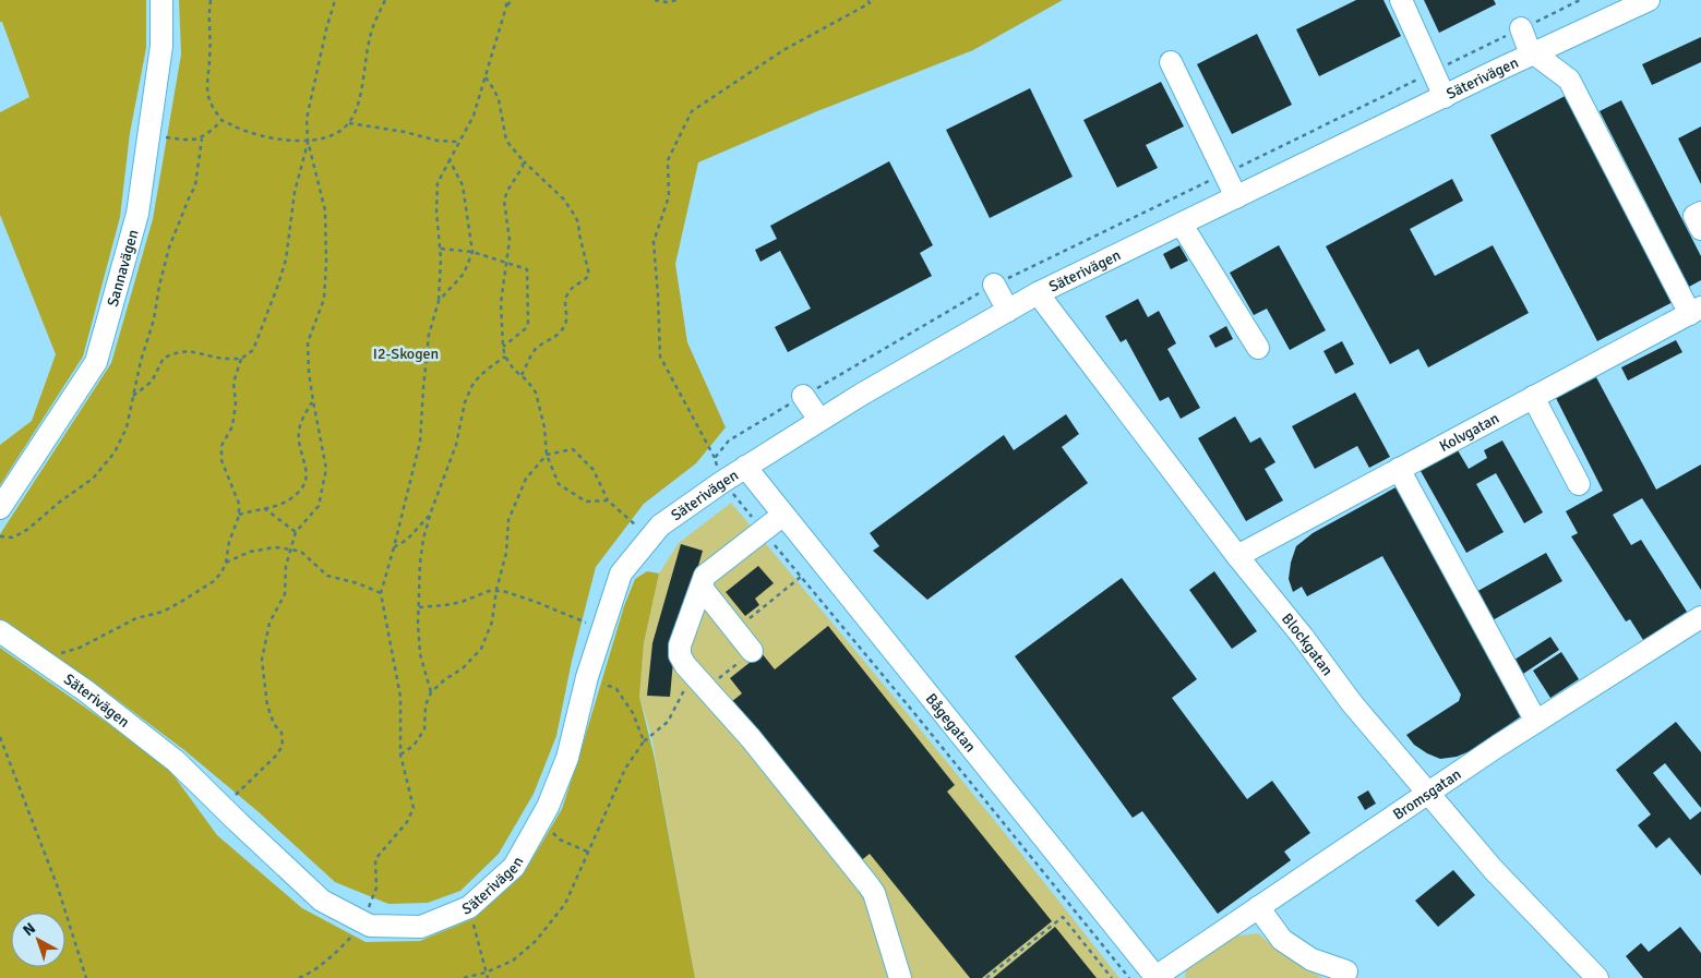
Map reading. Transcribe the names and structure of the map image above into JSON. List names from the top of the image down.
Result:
{
  "streets": {
    "street": [
      "Säterivägen",
      "Sannavägen",
      "Kolvgatan",
      "Blockgatan",
      "Bågegatan",
      "Bromsgatan"
    ]
  },
  "crossings": [
    ["Säterivägen", "Blockgatan"],
    ["Säterivägen", "Bågegatan"],
    ["Kolvgatan", "Blockgatan"],
    ["Blockgatan", "Bromsgatan"],
    ["Bågegatan", "Bromsgatan"]
  ],
  "parks": ["I2-Skogen"],
  "north": "top left"
}
